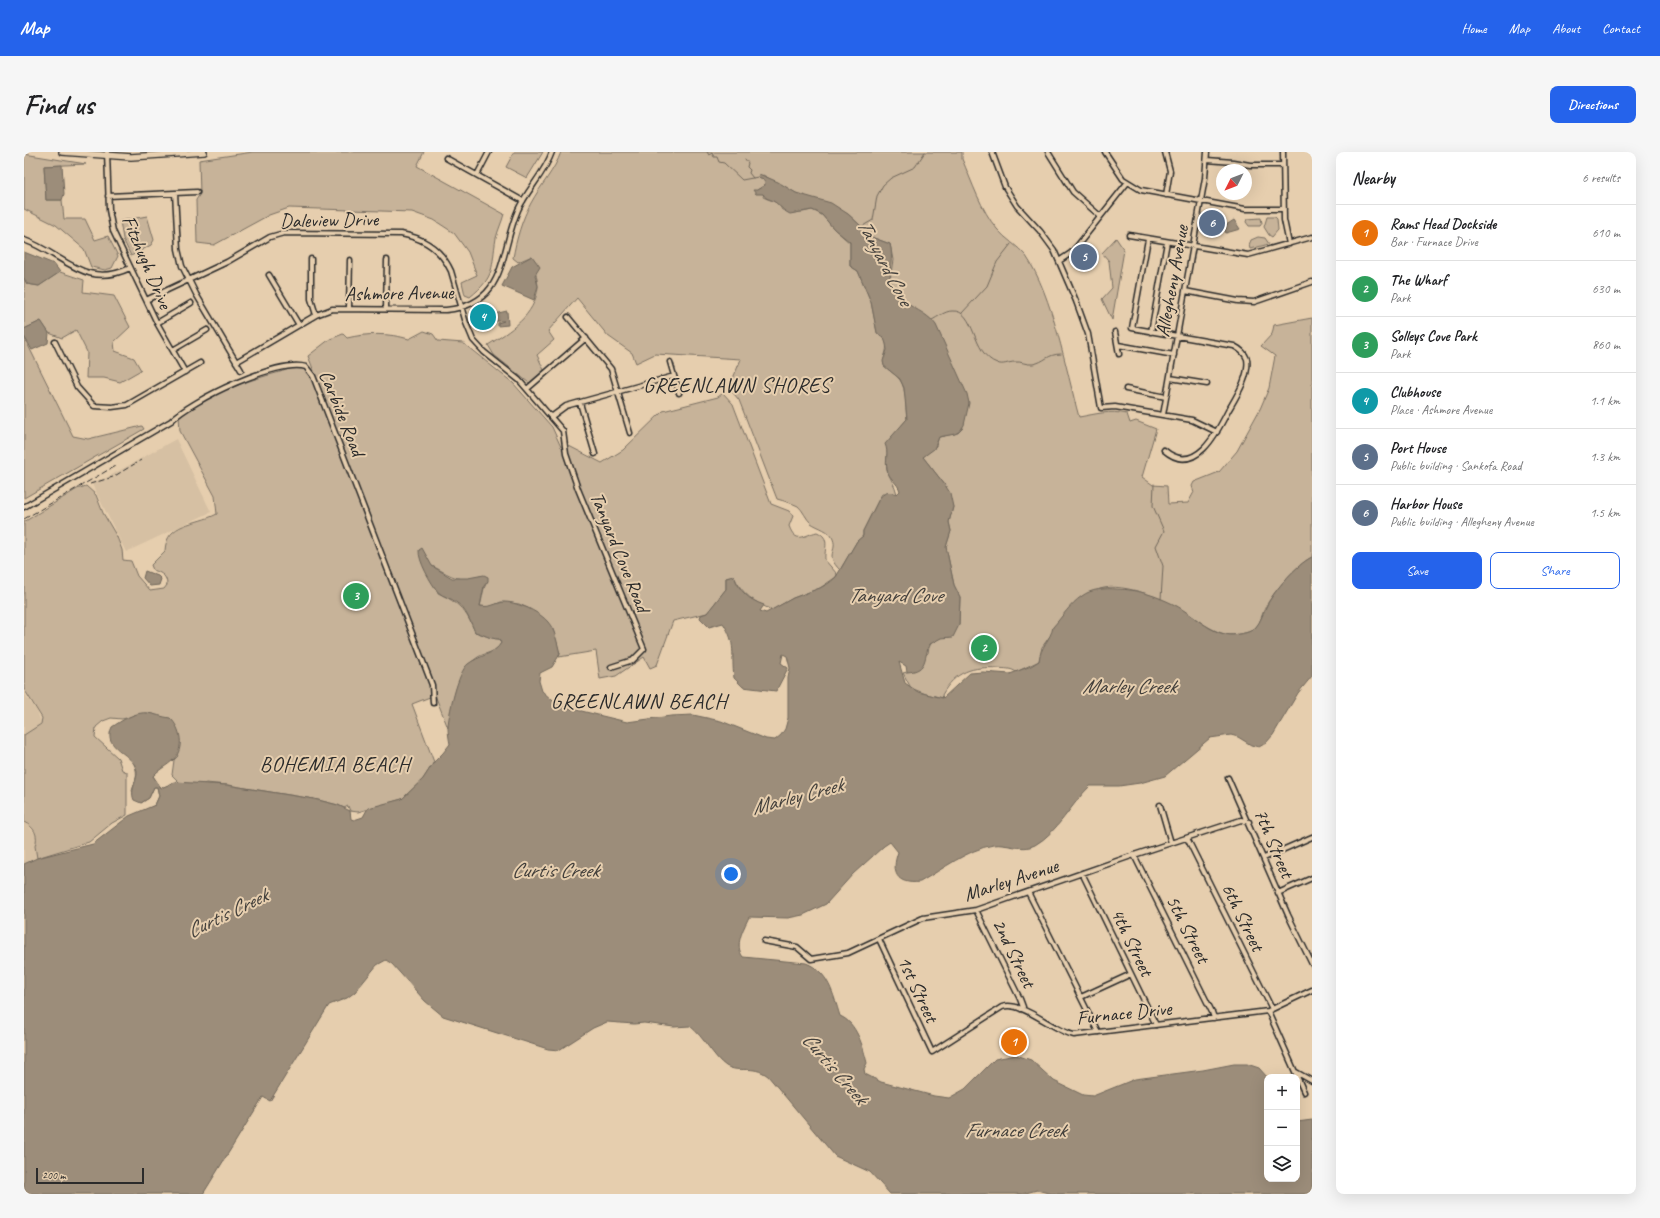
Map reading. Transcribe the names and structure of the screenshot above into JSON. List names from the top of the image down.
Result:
{
  "streets": {
    "street": [
      "Daleview Drive",
      "Fitzhugh Drive",
      "Allegheny Avenue",
      "Ashmore Avenue",
      "Carbide Road",
      "Tanyard Cove Road",
      "7th Street",
      "Marley Avenue",
      "6th Street",
      "5th Street",
      "4th Street",
      "2nd Street",
      "1st Street",
      "Furnace Drive"
    ]
  },
  "crossings": [
    ["Daleview Drive", "Fitzhugh Drive"],
    ["Daleview Drive", "Ashmore Avenue"],
    ["Daleview Drive", "Tanyard Cove Road"],
    ["7th Street", "Marley Avenue"],
    ["Marley Avenue", "6th Street"],
    ["Marley Avenue", "5th Street"],
    ["Marley Avenue", "4th Street"],
    ["Marley Avenue", "2nd Street"],
    ["Marley Avenue", "1st Street"],
    ["6th Street", "Furnace Drive"],
    ["5th Street", "Furnace Drive"],
    ["4th Street", "Furnace Drive"],
    ["2nd Street", "Furnace Drive"],
    ["1st Street", "Furnace Drive"]
  ],
  "districts": ["GREENLAWN SHORES", "GREENLAWN BEACH", "BOHEMIA BEACH"],
  "water": [
    "Tanyard Cove",
    "Marley Creek",
    "Curtis Creek",
    "Furnace Creek"
  ],
  "scale_bar": "200 m",
  "north": "bottom left",
  "page": {
    "header": "Map",
    "nav": [
      "Home",
      "Map",
      "About",
      "Contact"
    ],
    "buttons": [
      "Directions",
      ["Save", "Share"]
    ],
    "title": "Find us",
    "heading": ["Nearby", "6 results"],
    "list": [
      {
        "mark": "1",
        "name": "Rams Head Dockside",
        "note": "Bar · Furnace Drive",
        "value": "610 m"
      },
      {
        "mark": "2",
        "name": "The Wharf",
        "note": "Park",
        "value": "630 m"
      },
      {
        "mark": "3",
        "name": "Solleys Cove Park",
        "note": "Park",
        "value": "860 m"
      },
      {
        "mark": "4",
        "name": "Clubhouse",
        "note": "Place · Ashmore Avenue",
        "value": "1.1 km"
      },
      {
        "mark": "5",
        "name": "Port House",
        "note": "Public building · Sankofa Road",
        "value": "1.3 km"
      },
      {
        "mark": "6",
        "name": "Harbor House",
        "note": "Public building · Allegheny Avenue",
        "value": "1.5 km"
      }
    ],
    "pins": [
      "6",
      "5",
      "4",
      "3",
      "2",
      "1"
    ],
    "map_buttons": ["+", "−"],
    "scale": "200 m"
  }
}
